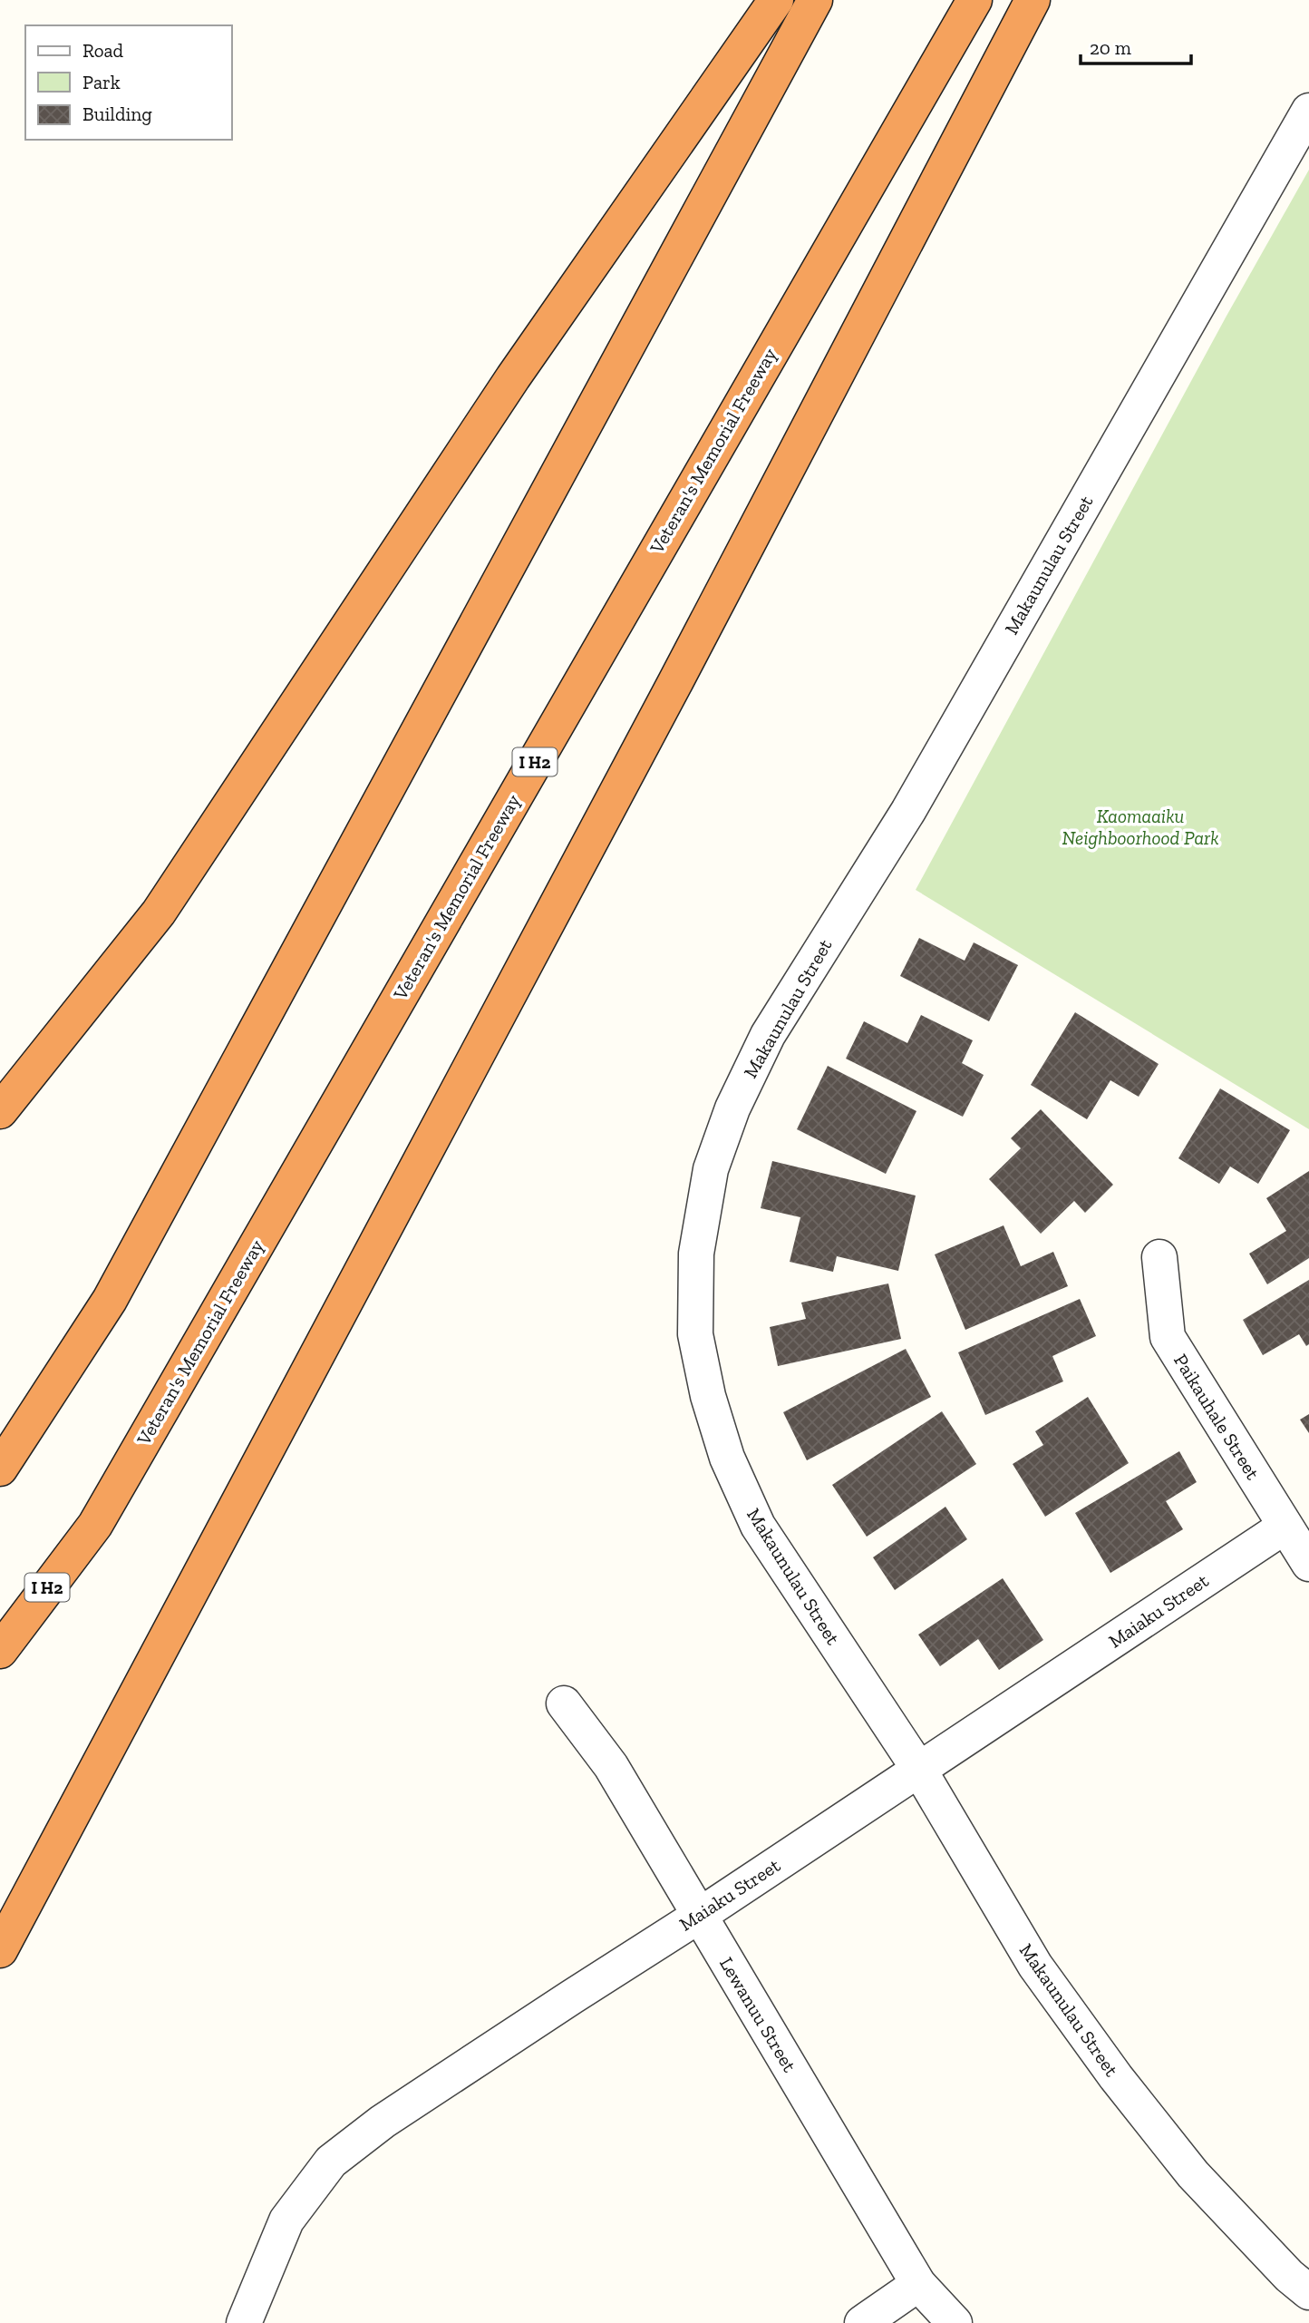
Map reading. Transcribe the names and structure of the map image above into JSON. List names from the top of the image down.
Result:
{
  "streets": {
    "highway": ["Veteran's Memorial Freeway", "I H2"],
    "street": [
      "Makaunulau Street",
      "Paikauhale Street",
      "Maiaku Street",
      "Lewanuu Street"
    ]
  },
  "crossings": [
    ["Makaunulau Street", "Maiaku Street"],
    ["Paikauhale Street", "Maiaku Street"],
    ["Maiaku Street", "Lewanuu Street"]
  ],
  "parks": ["Kaomaaiku Neighboorhood Park"],
  "legend": ["Road", "Park", "Building"],
  "scale_bar": "20 m"
}
